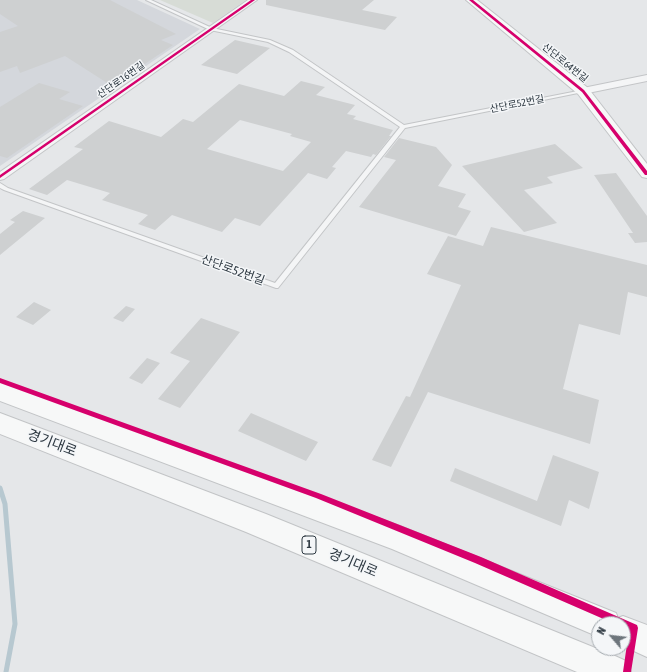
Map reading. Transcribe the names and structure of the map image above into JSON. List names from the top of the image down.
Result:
{
  "streets": {
    "main road": ["경기대로", "1"],
    "street": ["산단로64번길", "산단로16번길"],
    "lane": ["산단로52번길"]
  },
  "crossings": [
    ["산단로64번길", "산단로52번길"]
  ],
  "north": "top left"
}
